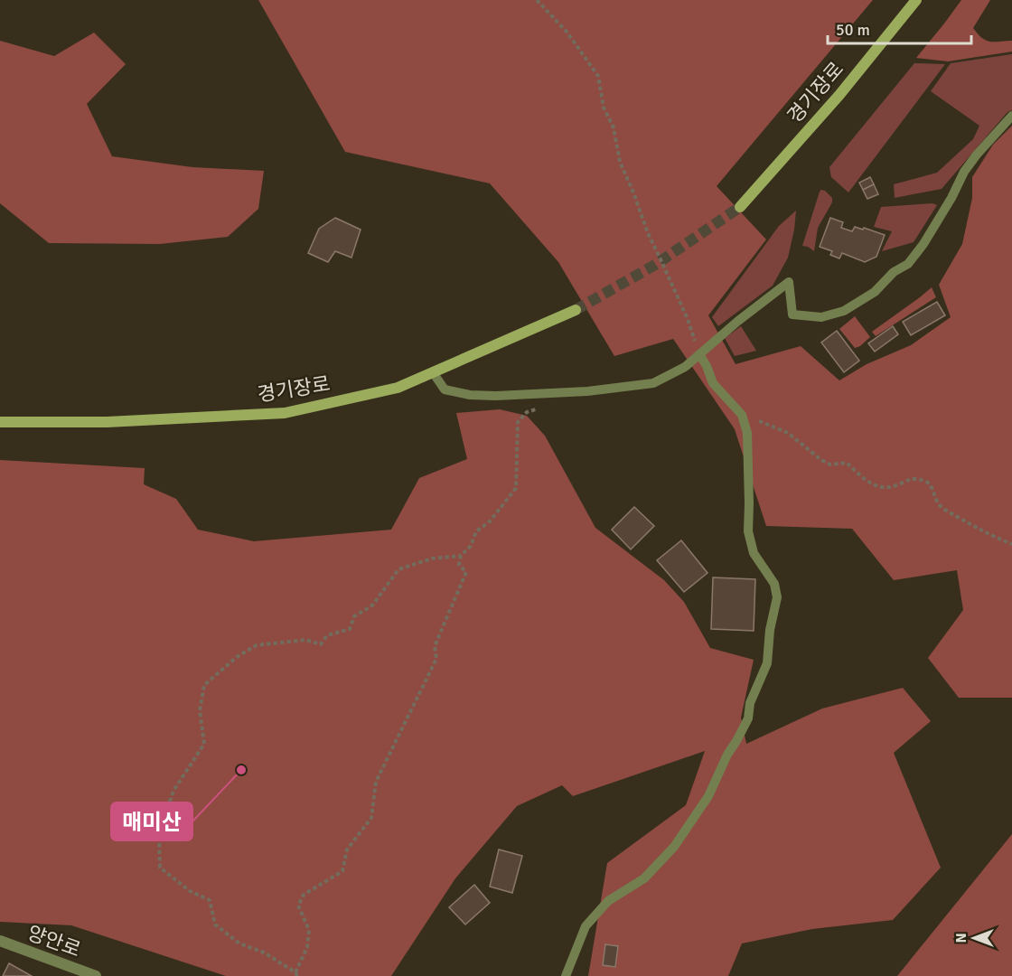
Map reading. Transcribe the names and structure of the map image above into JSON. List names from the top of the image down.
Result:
{
  "streets": {
    "street": ["경기장로", "양안로"]
  },
  "places": ["매미산"],
  "scale_bar": "50 m",
  "north": "left"
}
